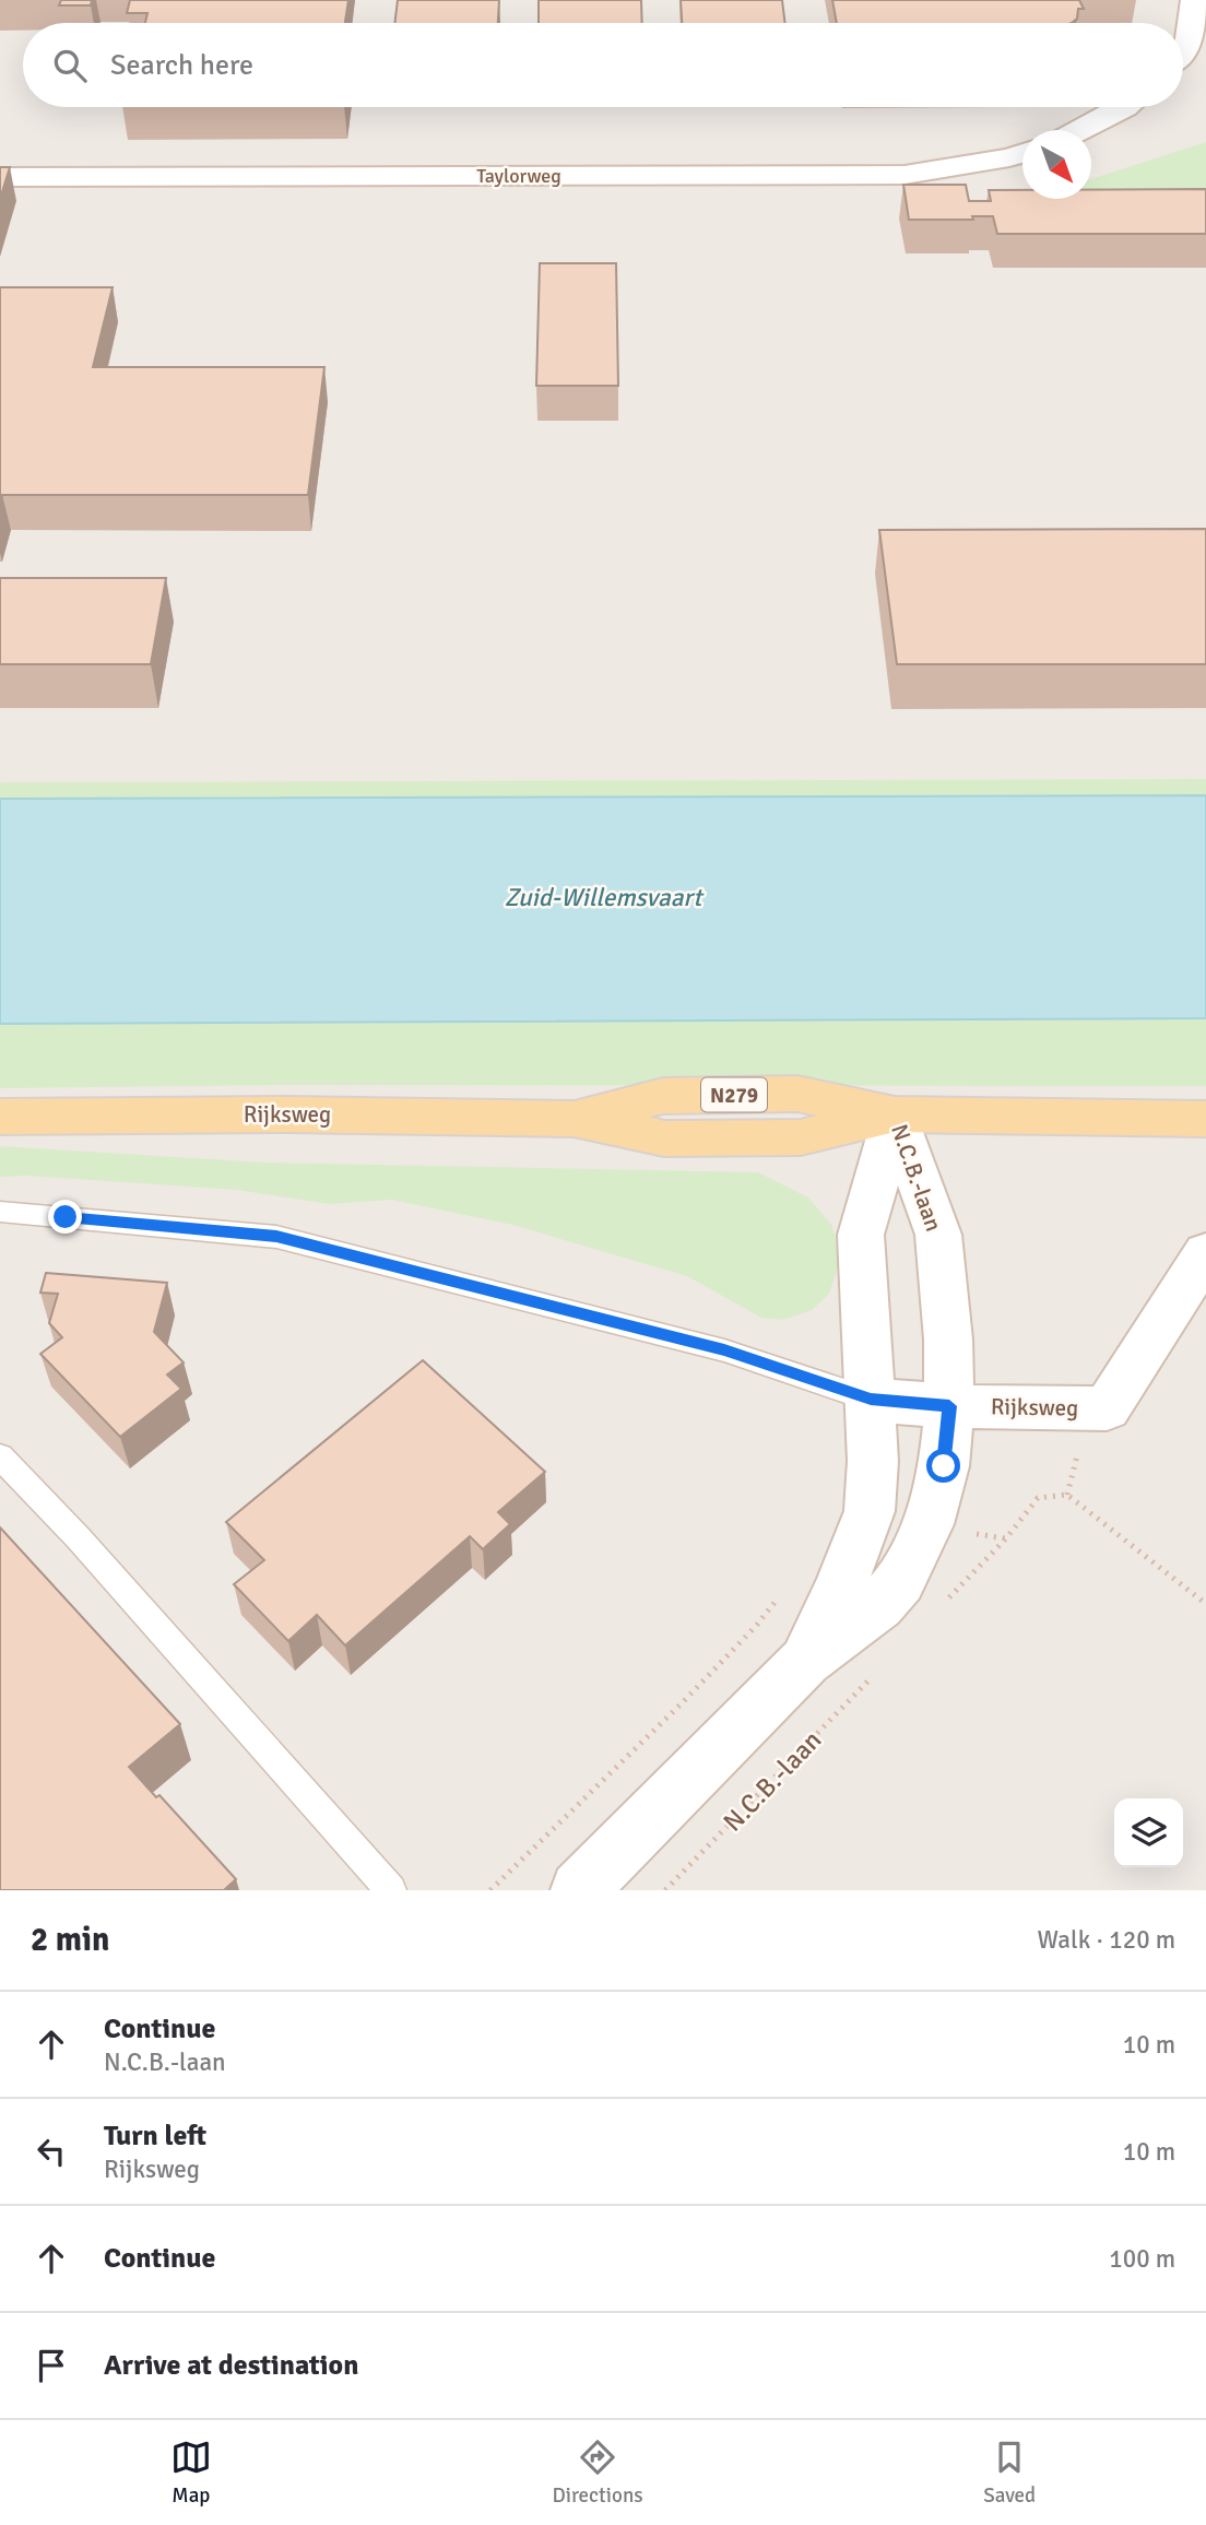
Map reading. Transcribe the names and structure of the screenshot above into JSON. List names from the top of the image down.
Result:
{
  "streets": {
    "main road": ["N279", "Rijksweg"],
    "street": ["Taylorweg", "N.C.B.-laan"]
  },
  "crossings": [
    ["Rijksweg", "N.C.B.-laan"]
  ],
  "water": ["Zuid-Willemsvaart"],
  "north": "bottom right",
  "page": {
    "search": "Search here",
    "heading": ["2 min", "Walk · 120 m"],
    "list": [
      ["Continue", "N.C.B.-laan", "10 m"],
      ["Turn left", "Rijksweg", "10 m"],
      ["Continue", "100 m"],
      "Arrive at destination"
    ],
    "nav": ["Map", "Directions", "Saved"]
  }
}
